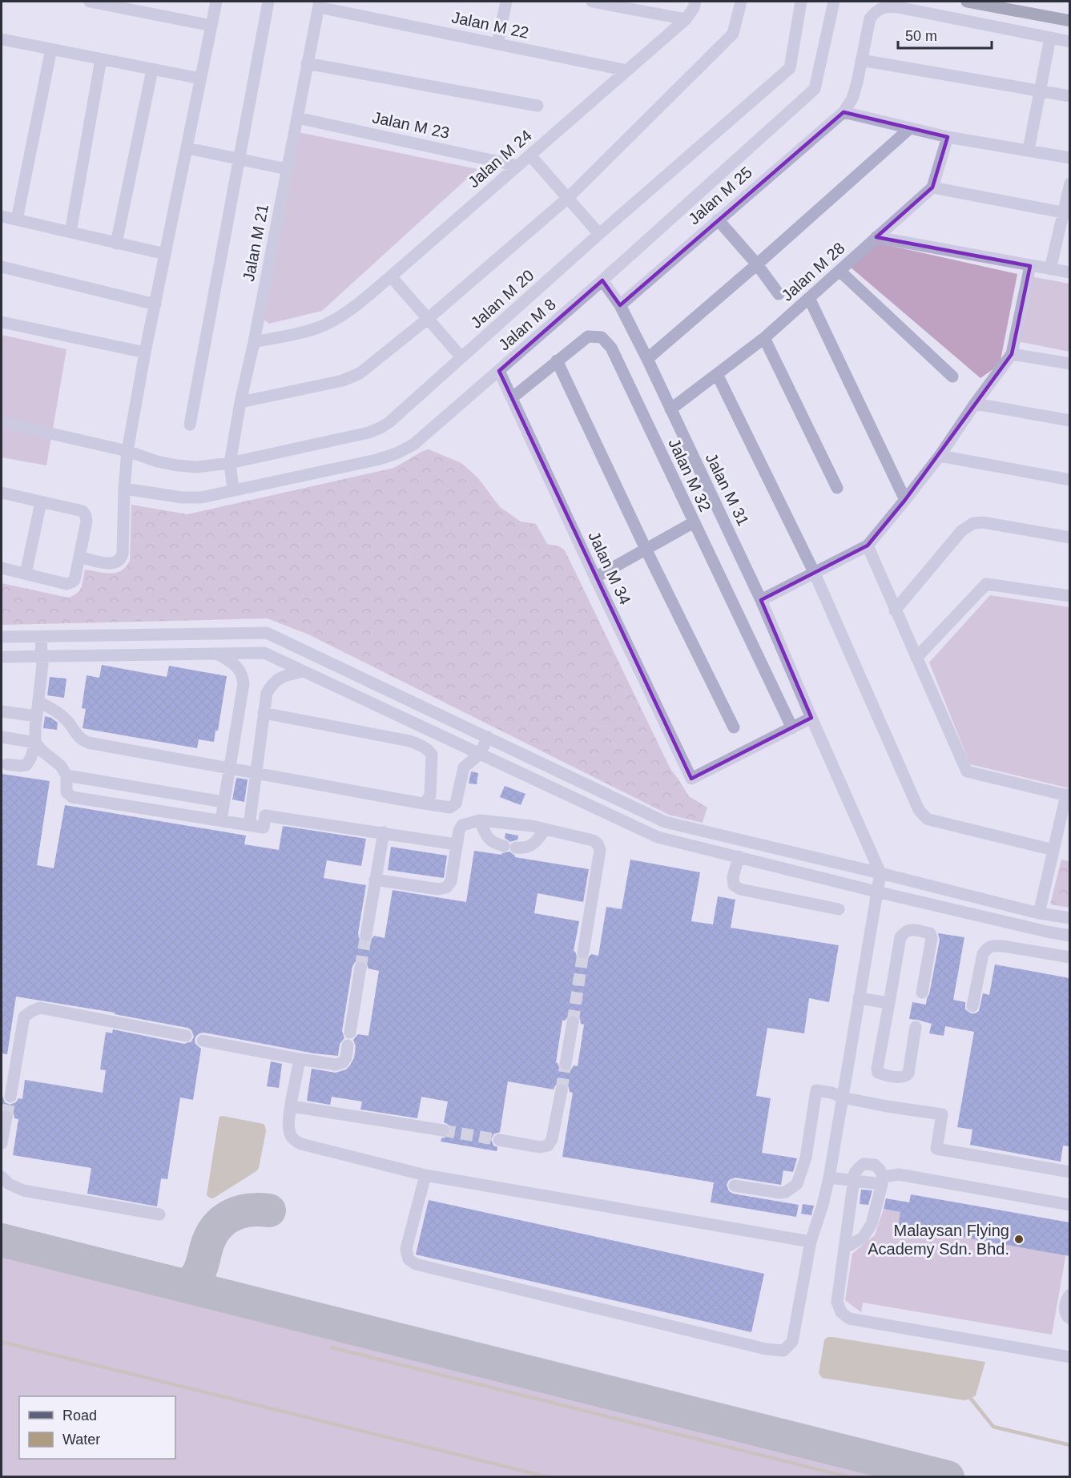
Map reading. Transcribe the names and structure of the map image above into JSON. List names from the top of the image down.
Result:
{
  "streets": {
    "street": [
      "Jalan M 22",
      "Jalan M 23",
      "Jalan M 24",
      "Jalan M 25",
      "Jalan M 21",
      "Jalan M 28",
      "Jalan M 20",
      "Jalan M 8",
      "Jalan M 32",
      "Jalan M 31",
      "Jalan M 34"
    ]
  },
  "crossings": [
    ["Jalan M 22", "Jalan M 24"],
    ["Jalan M 22", "Jalan M 21"],
    ["Jalan M 23", "Jalan M 24"],
    ["Jalan M 23", "Jalan M 21"],
    ["Jalan M 24", "Jalan M 21"],
    ["Jalan M 25", "Jalan M 31"],
    ["Jalan M 21", "Jalan M 20"],
    ["Jalan M 21", "Jalan M 8"],
    ["Jalan M 28", "Jalan M 31"],
    ["Jalan M 8", "Jalan M 31"],
    ["Jalan M 8", "Jalan M 34"],
    ["Jalan M 32", "Jalan M 34"]
  ],
  "places": ["Malaysan Flying Academy Sdn. Bhd."],
  "legend": ["Road", "Water"],
  "scale_bar": "50 m"
}
